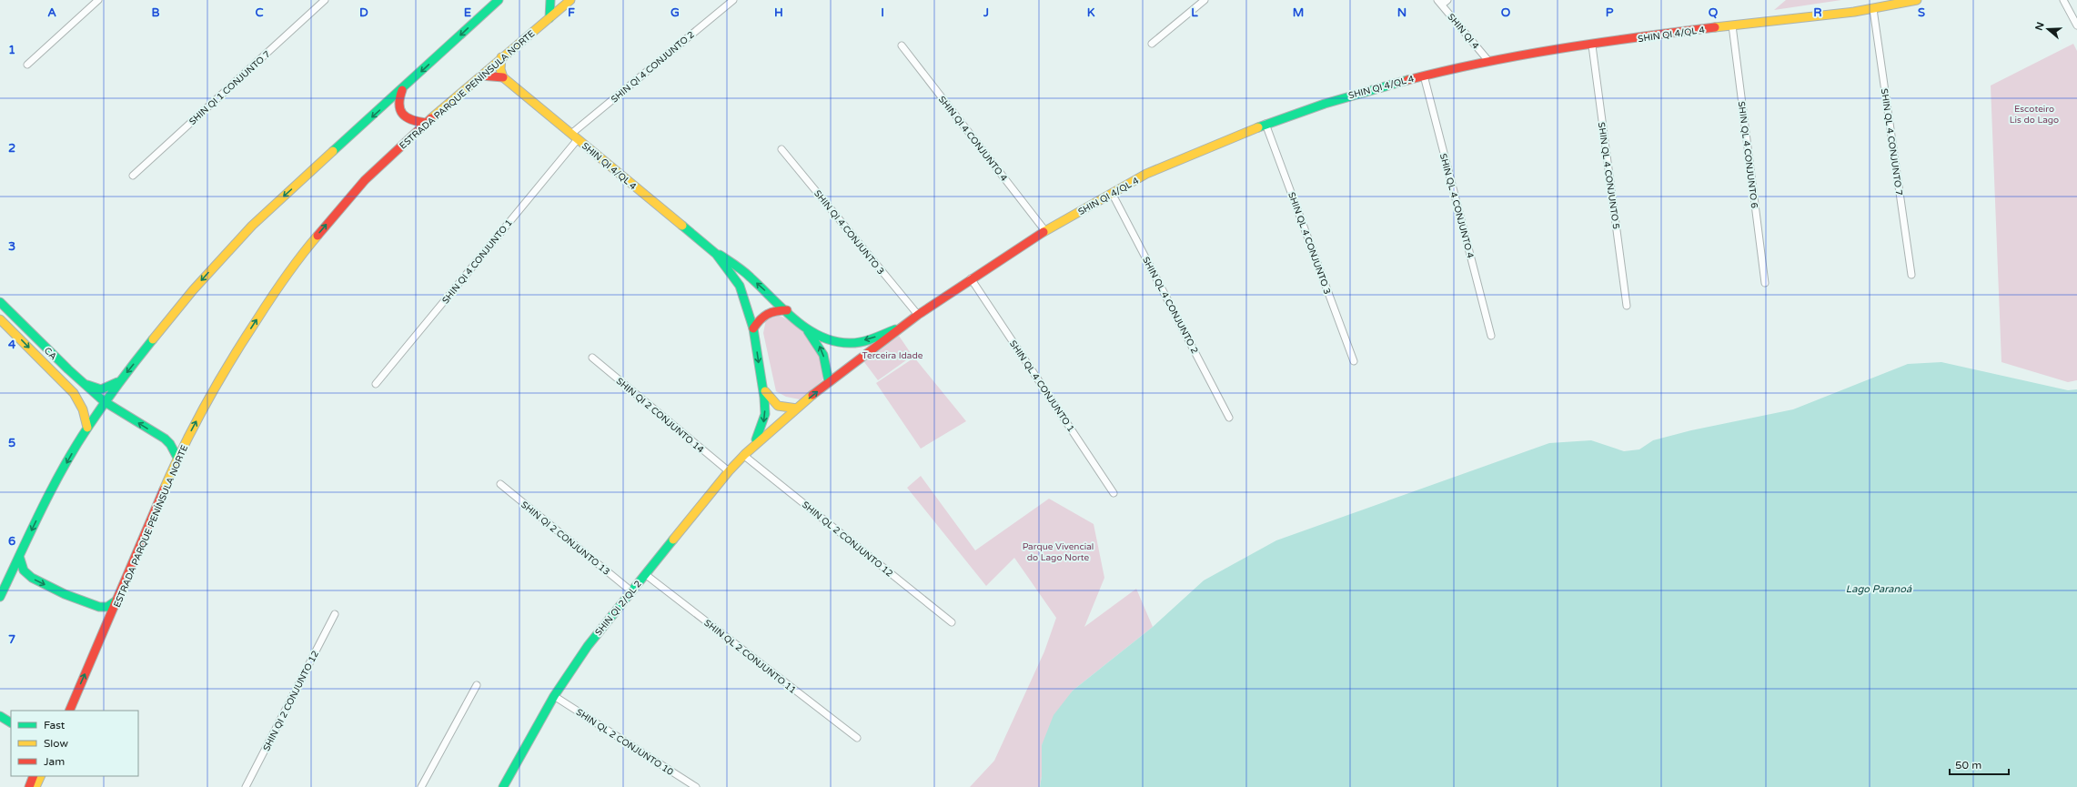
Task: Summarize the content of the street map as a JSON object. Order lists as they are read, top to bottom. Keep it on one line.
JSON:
{"streets":{"street":["SHIN QI 4","SHIN QI 4/QL 4","SHIN QI 4 CONJUNTO 2","SHIN QI 1 CONJUNTO 7","ESTRADA PARQUE PENÍNSULA NORTE","SHIN QI 4 CONJUNTO 4","SHIN QL 4 CONJUNTO 7","SHIN QL 4 CONJUNTO 6","SHIN QL 4 CONJUNTO 5","SHIN QL 4 CONJUNTO 4","SHIN QI 4 CONJUNTO 3","SHIN QL 4 CONJUNTO 3","SHIN QI 4 CONJUNTO 1","SHIN QL 4 CONJUNTO 2","CA","SHIN QL 4 CONJUNTO 1","SHIN QI 2 CONJUNTO 14","SHIN QI 2 CONJUNTO 13","SHIN QL 2 CONJUNTO 12","SHIN QI 2/QL 2","SHIN QL 2 CONJUNTO 11","SHIN QI 2 CONJUNTO 12","SHIN QL 2 CONJUNTO 10"]},"crossings":[["SHIN QI 4","SHIN QI 4/QL 4"],["SHIN QI 4/QL 4","SHIN QI 4 CONJUNTO 2"],["SHIN QI 4/QL 4","SHIN QI 4 CONJUNTO 4"],["SHIN QI 4/QL 4","SHIN QL 4 CONJUNTO 7"],["SHIN QI 4/QL 4","SHIN QL 4 CONJUNTO 6"],["SHIN QI 4/QL 4","SHIN QL 4 CONJUNTO 5"],["SHIN QI 4/QL 4","SHIN QL 4 CONJUNTO 4"],["SHIN QI 4/QL 4","SHIN QI 4 CONJUNTO 3"],["SHIN QI 4/QL 4","SHIN QL 4 CONJUNTO 3"],["SHIN QI 4/QL 4","SHIN QI 4 CONJUNTO 1"],["SHIN QI 4/QL 4","SHIN QL 4 CONJUNTO 2"],["SHIN QI 4/QL 4","SHIN QL 4 CONJUNTO 1"],["SHIN QI 4/QL 4","SHIN QI 2/QL 2"],["SHIN QI 4 CONJUNTO 2","SHIN QI 4 CONJUNTO 1"],["ESTRADA PARQUE PENÍNSULA NORTE","CA"],["SHIN QI 2 CONJUNTO 14","SHIN QI 2/QL 2"],["SHIN QI 2 CONJUNTO 13","SHIN QI 2/QL 2"],["SHIN QL 2 CONJUNTO 12","SHIN QI 2/QL 2"],["SHIN QI 2/QL 2","SHIN QL 2 CONJUNTO 11"],["SHIN QI 2/QL 2","SHIN QL 2 CONJUNTO 10"]],"water":["Lago Paranoá"],"parks":["Escoteiro Lis do Lago","Terceira Idade","Parque Vivencial do Lago Norte"],"legend":["Fast","Slow","Jam"],"scale_bar":"50 m","north":"left","grid":{"columns":["A","B","C","D","E","F","G","H","I","J","K","L","M","N","O","P","Q","R","S"],"rows":["1","2","3","4","5","6","7"]}}
